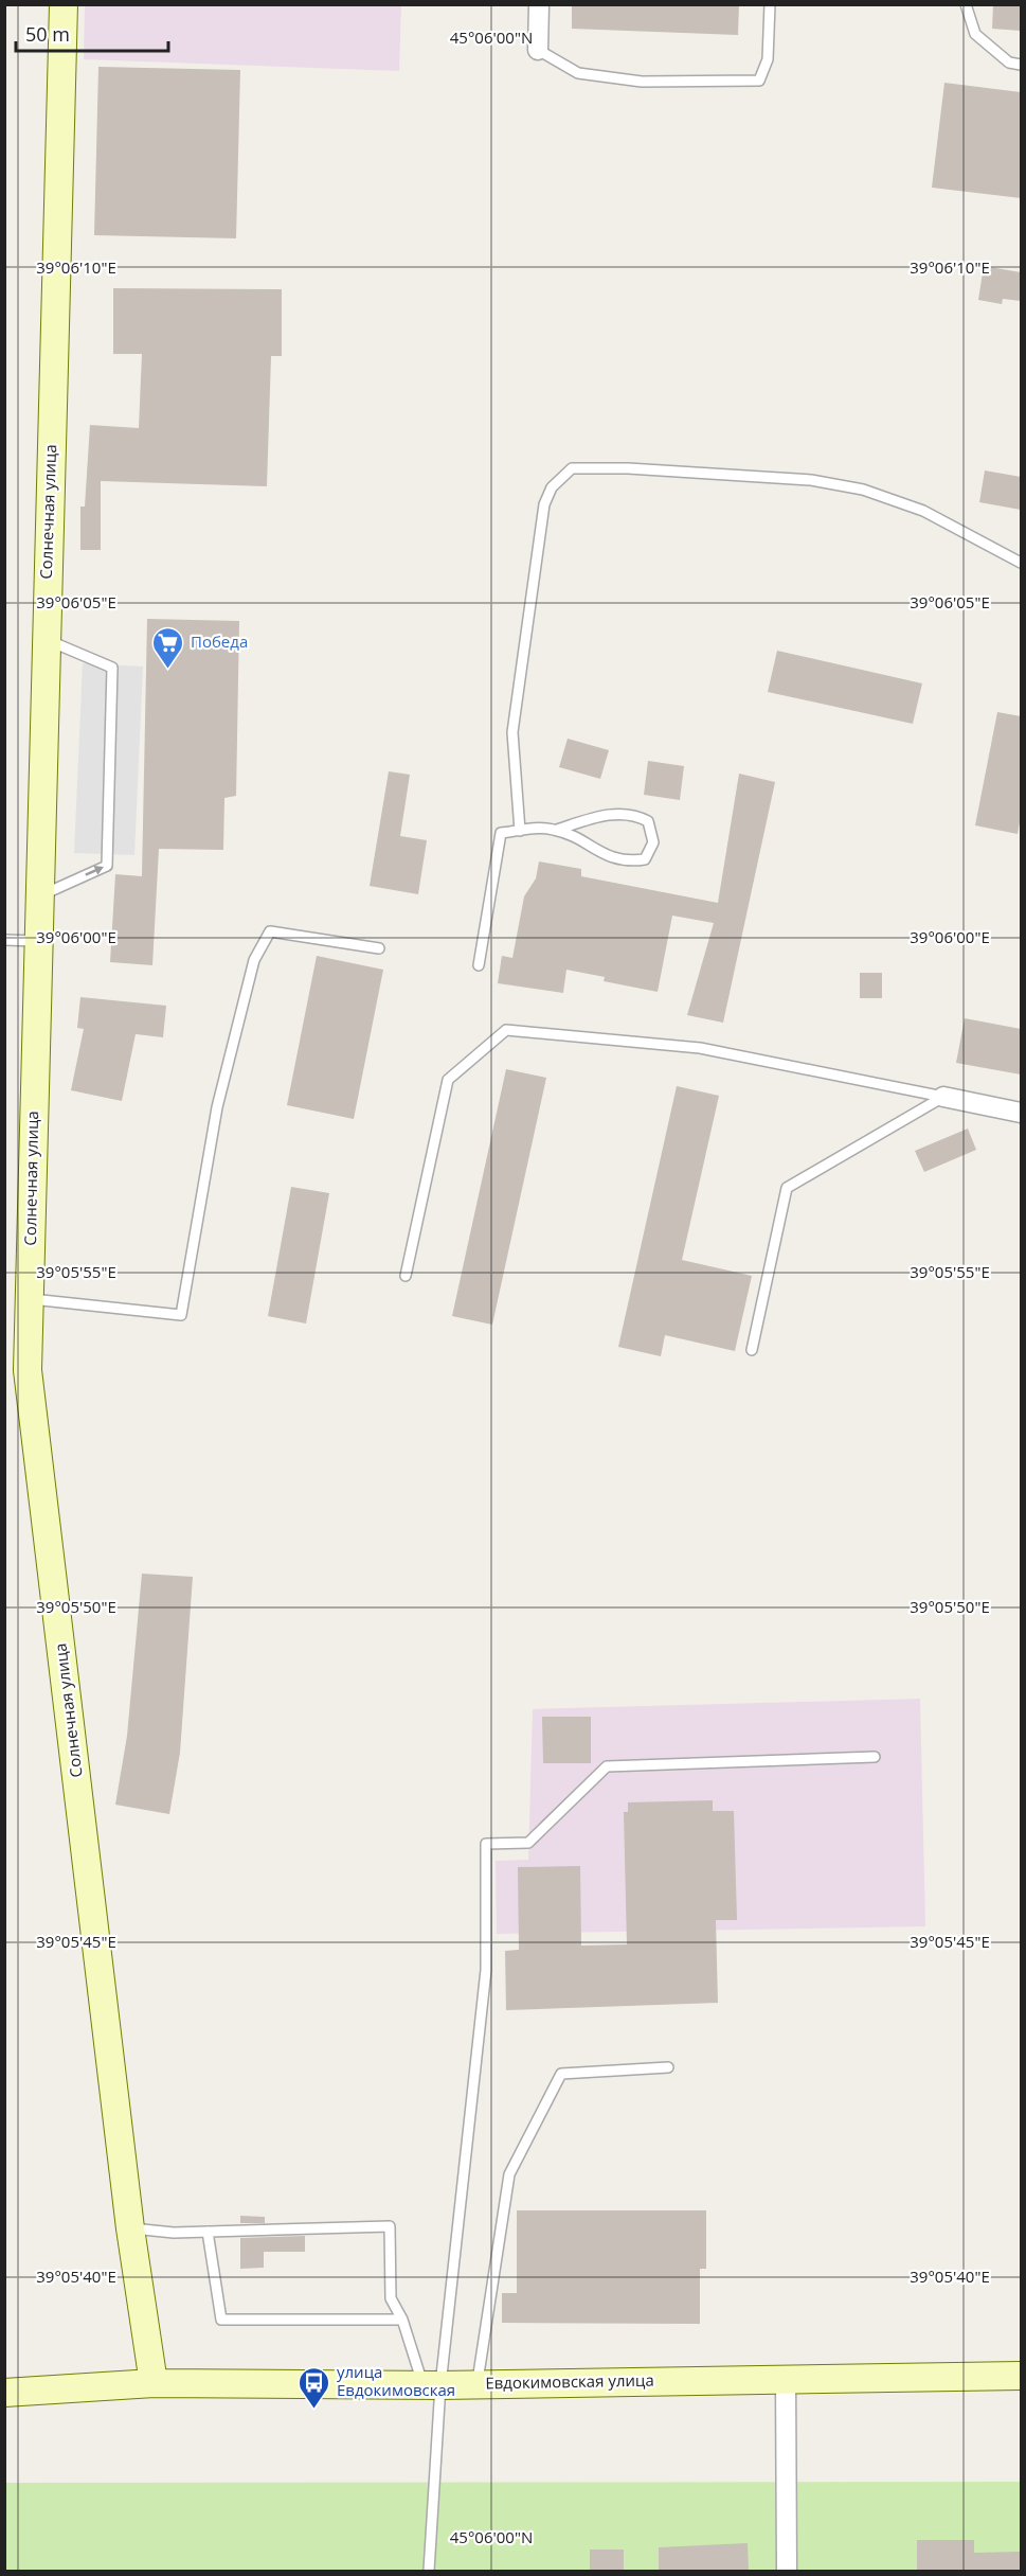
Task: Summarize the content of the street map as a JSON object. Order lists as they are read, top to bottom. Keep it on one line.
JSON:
{"streets":{"main road":["Солнечная улица","Евдокимовская улица"]},"crossings":[["Солнечная улица","Евдокимовская улица"]],"places":{"supermarket":["Победа"],"bus stop":["улица Евдокимовская"]},"scale_bar":"50 m","coordinates":["45°06'00\"N","39°06'10\"E","39°06'05\"E","39°06'00\"E","39°05'55\"E","39°05'50\"E","39°05'45\"E","39°05'40\"E"]}
